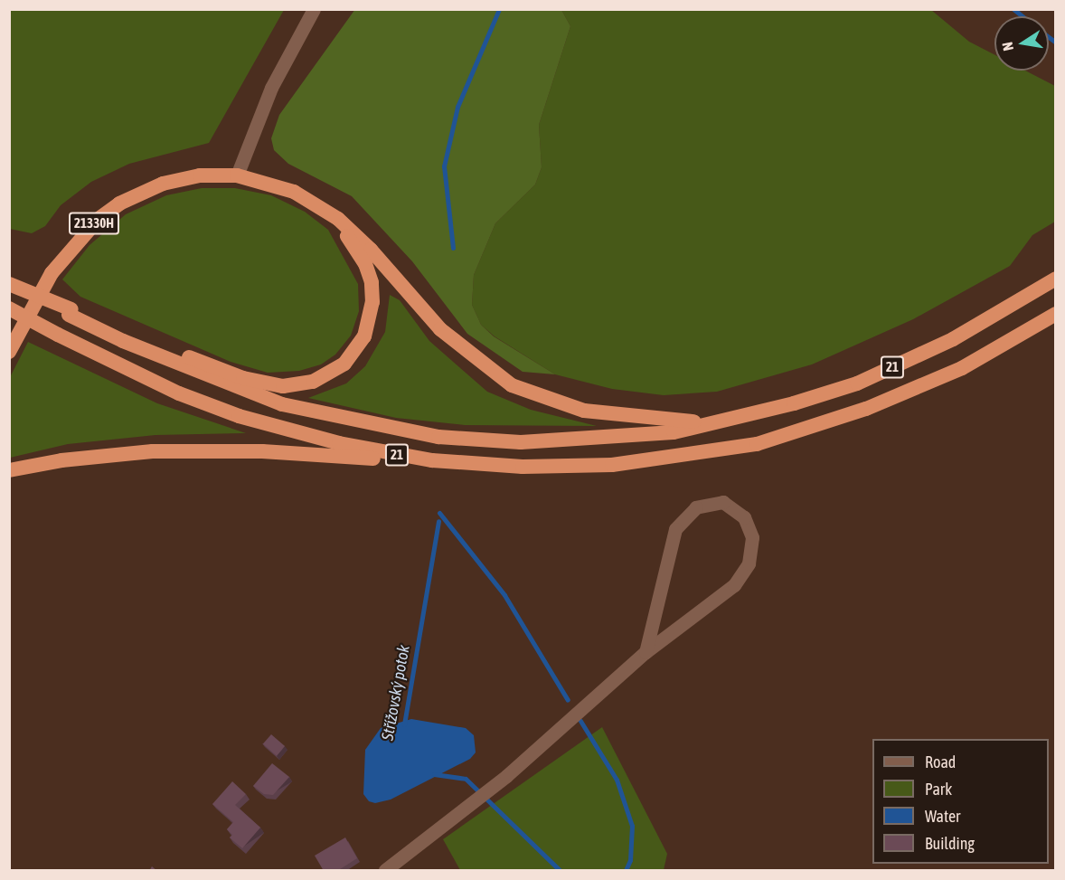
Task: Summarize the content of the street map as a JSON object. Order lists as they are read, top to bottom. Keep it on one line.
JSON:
{"streets":{"highway":["21330H","21"]},"water":["Střížovský potok"],"legend":["Road","Park","Water","Building"],"north":"left"}
